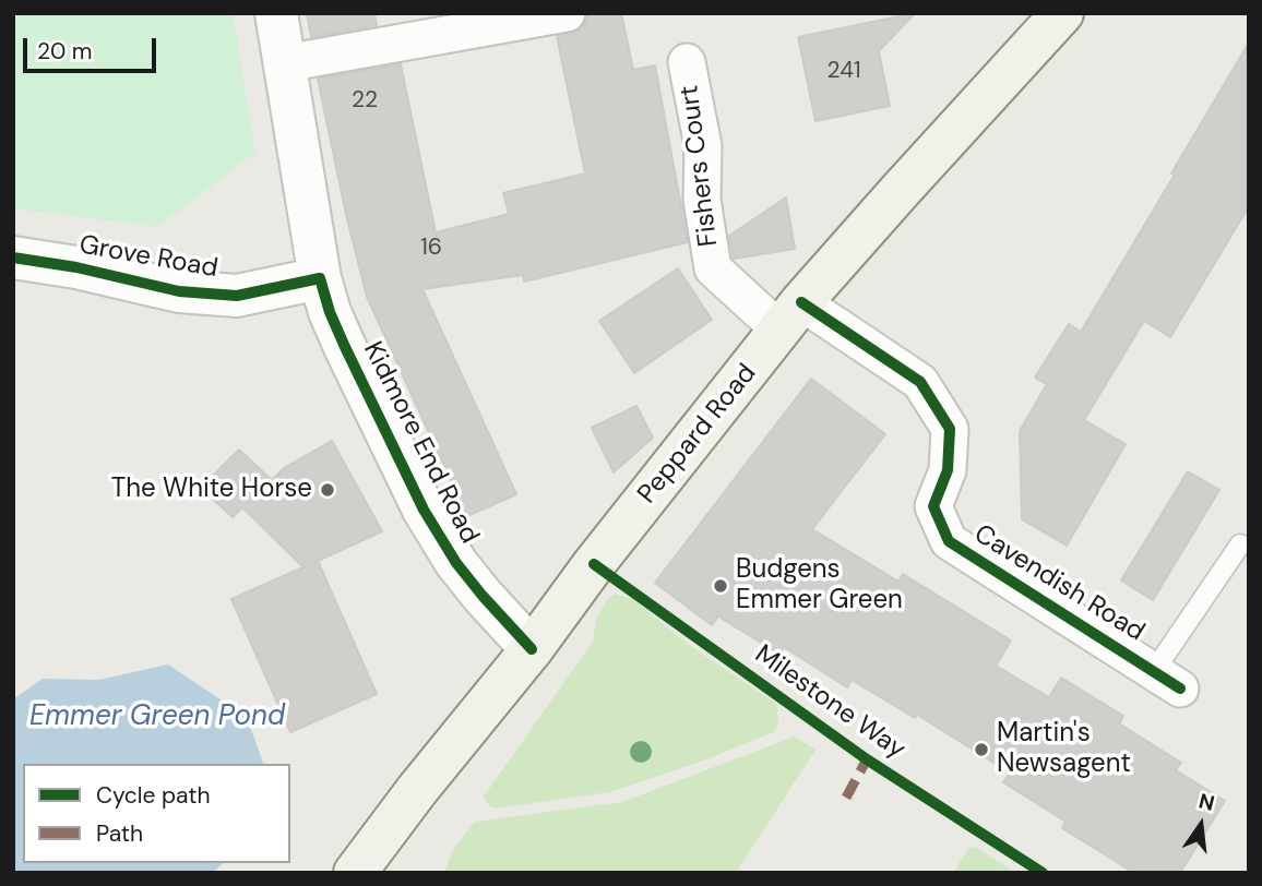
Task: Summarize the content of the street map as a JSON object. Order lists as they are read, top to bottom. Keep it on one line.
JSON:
{"streets":{"main road":["Peppard Road"],"street":["Fishers Court","Grove Road","Kidmore End Road","Cavendish Road"],"cycle path":["Milestone Way"]},"crossings":[["Fishers Court","Peppard Road"],["Fishers Court","Cavendish Road"],["Grove Road","Kidmore End Road"],["Peppard Road","Kidmore End Road"],["Peppard Road","Cavendish Road"]],"water":["Emmer Green Pond"],"places":["The White Horse","Budgens Emmer Green","Martin's Newsagent"],"house_numbers":["241","22","16"],"legend":["Cycle path","Path"],"scale_bar":"20 m","north":"top"}
